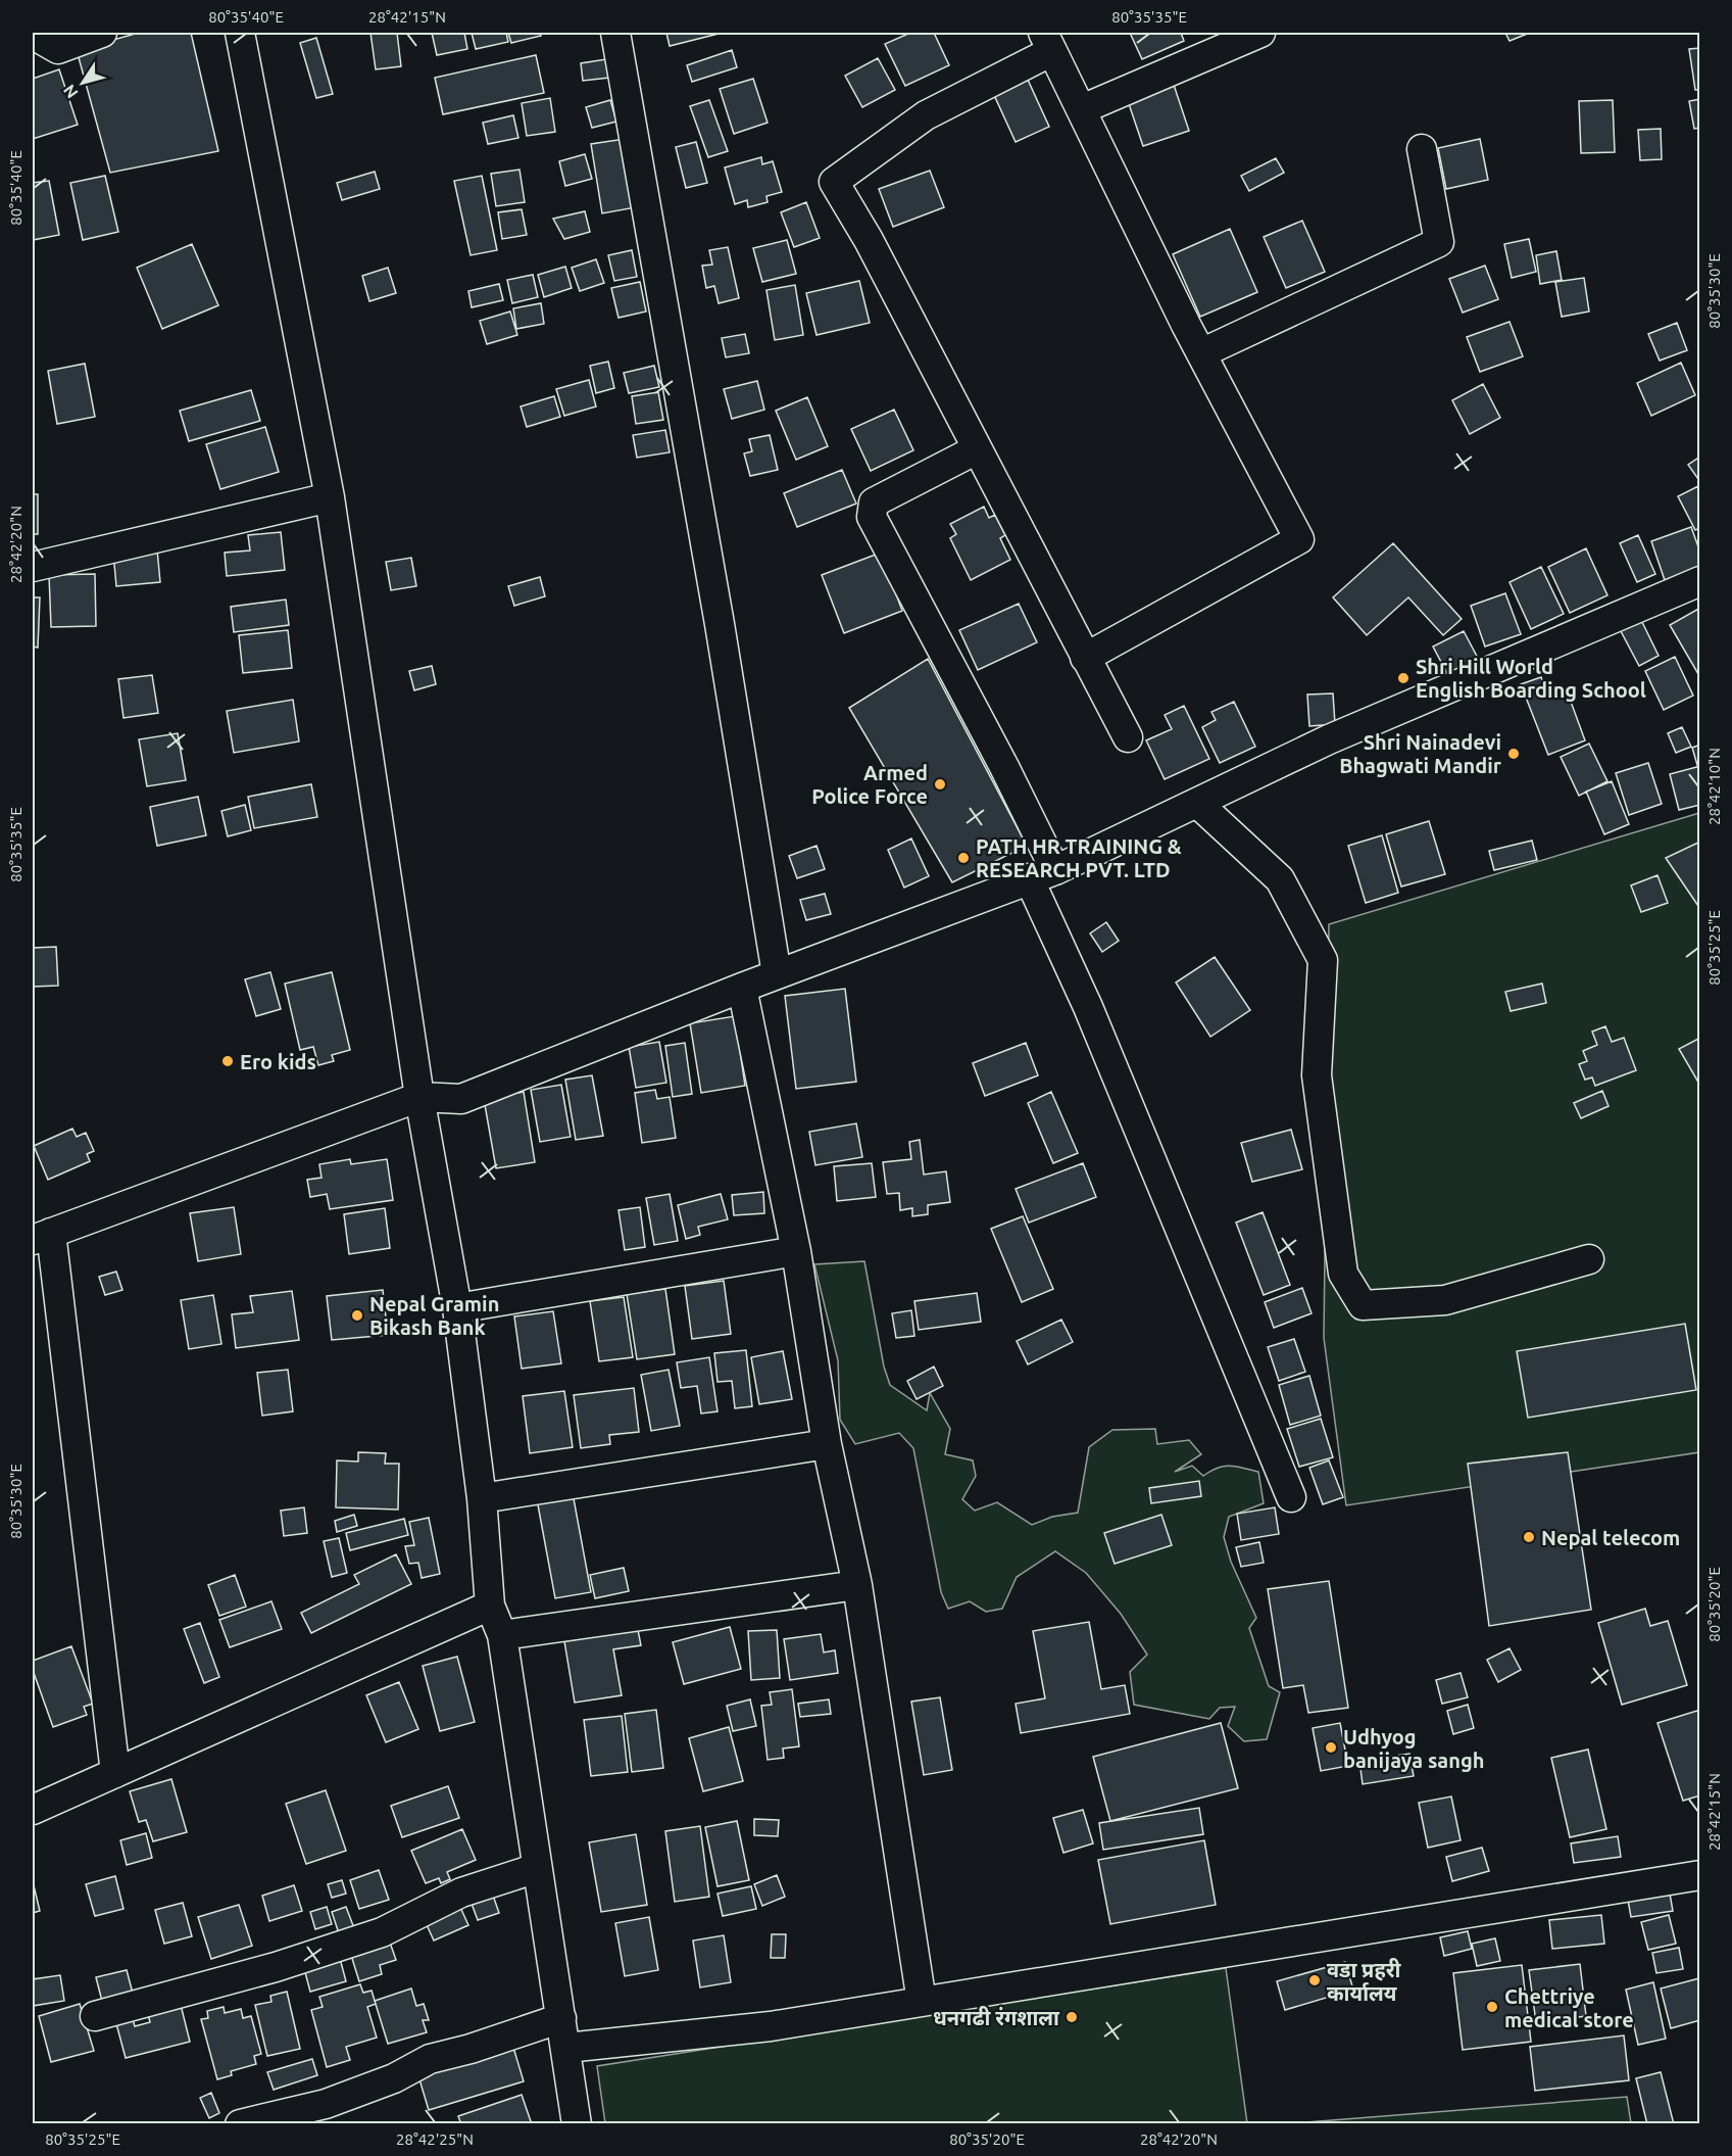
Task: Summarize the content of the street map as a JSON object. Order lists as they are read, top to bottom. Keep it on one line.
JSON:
{"places":["Shri Hill World English Boarding School","Shri Nainadevi Bhagwati Mandir","Armed Police Force","PATH HR TRAINING & RESEARCH PVT. LTD","Ero kids","Nepal Gramin Bikash Bank","Nepal telecom","Udhyog banijaya sangh","वडा प्रहरी कार्यालय","Chettriye medical store","धनगढी रंगशाला"],"north":"bottom left","coordinates":["80°35'40\"E","28°42'15\"N","80°35'35\"E","80°35'30\"E","28°42'20\"N","28°42'10\"N","80°35'25\"E","80°35'20\"E","28°42'25\"N"]}
